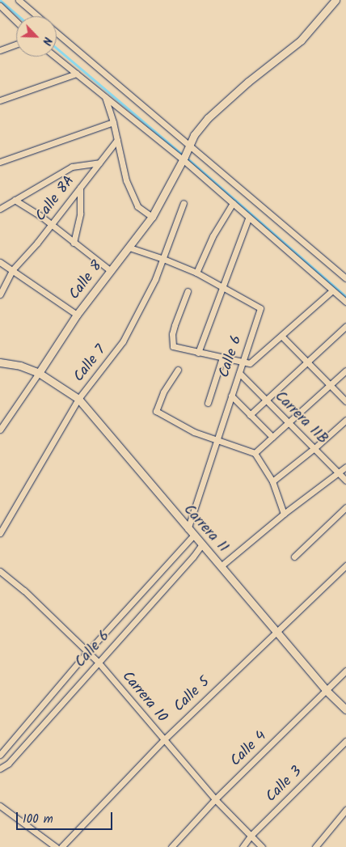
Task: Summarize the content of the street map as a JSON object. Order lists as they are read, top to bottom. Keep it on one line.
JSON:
{"streets":{"street":["Calle 8A","Calle 8","Calle 6","Calle 7","Carrera 11B","Carrera 11","Calle 5","Carrera 10","Calle 4","Calle 3"]},"crossings":[["Calle 8","Carrera 11"],["Calle 6","Carrera 11B"],["Calle 6","Carrera 11"],["Calle 6","Carrera 10"],["Calle 7","Carrera 11"],["Carrera 11","Calle 5"],["Carrera 11","Calle 4"],["Calle 5","Carrera 10"],["Carrera 10","Calle 4"],["Carrera 10","Calle 3"]],"scale_bar":"100 m","north":"bottom right"}
